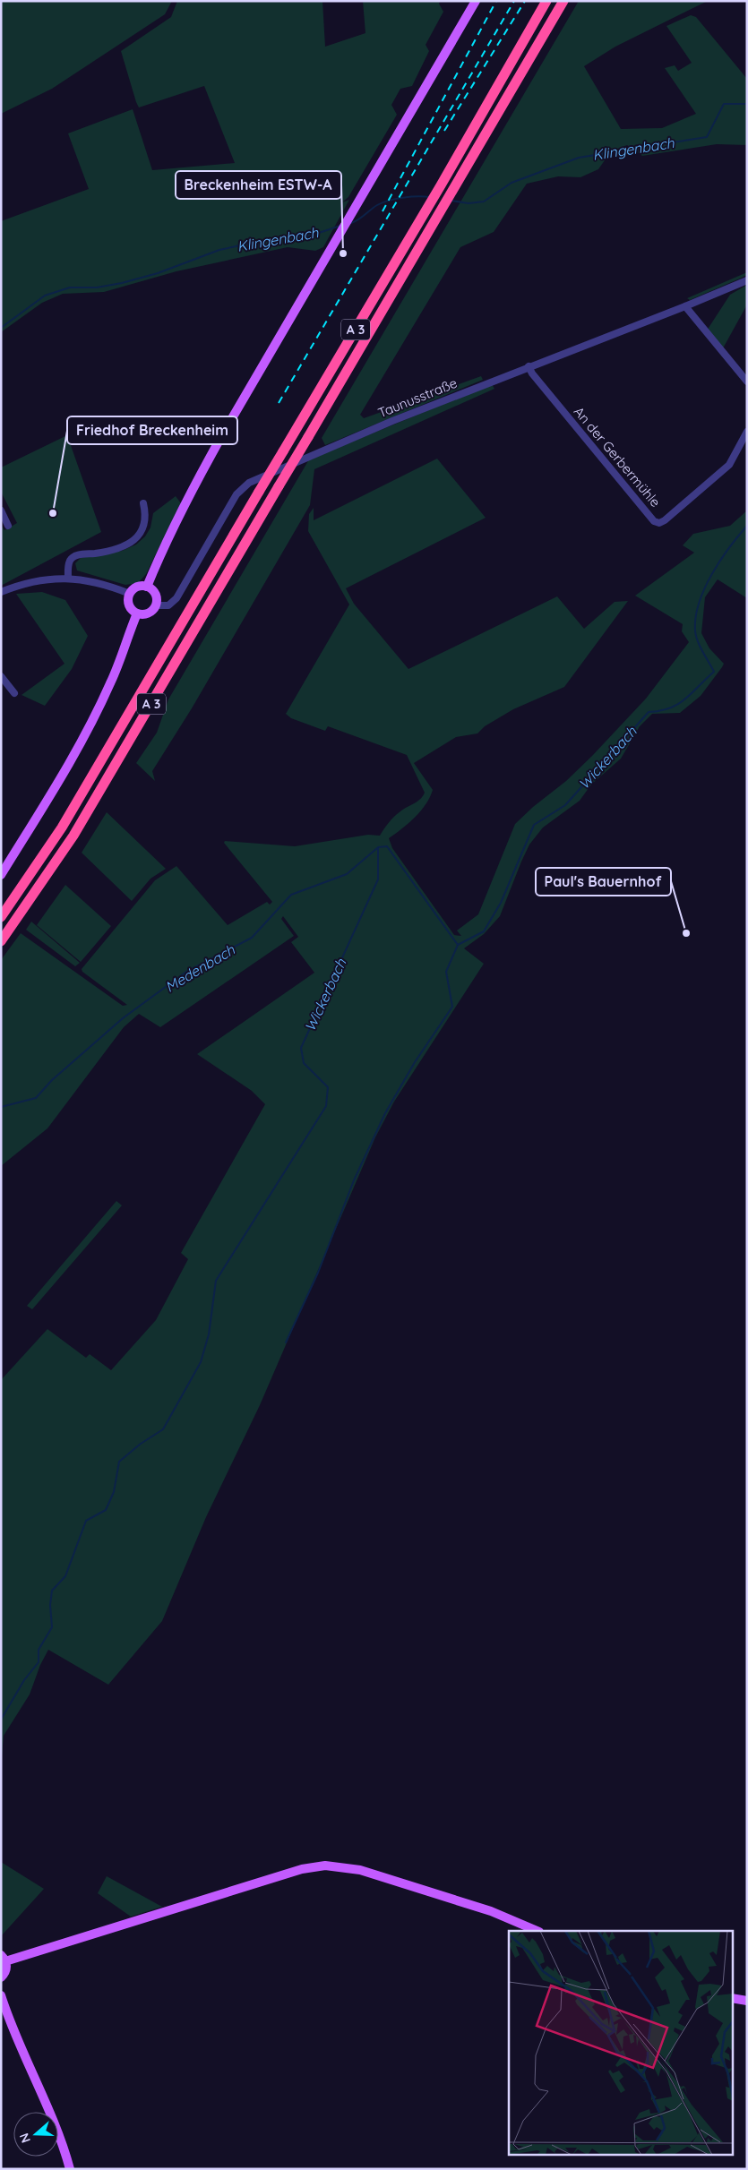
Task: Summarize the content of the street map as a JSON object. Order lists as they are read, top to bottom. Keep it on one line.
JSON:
{"streets":{"highway":["A 3"],"street":["Taunusstraße","An der Gerbermühle"]},"crossings":[["Taunusstraße","An der Gerbermühle"]],"water":["Klingenbach","Wickerbach","Medenbach"],"places":["Breckenheim ESTW-A","Friedhof Breckenheim","Paul's Bauernhof"],"north":"left"}
